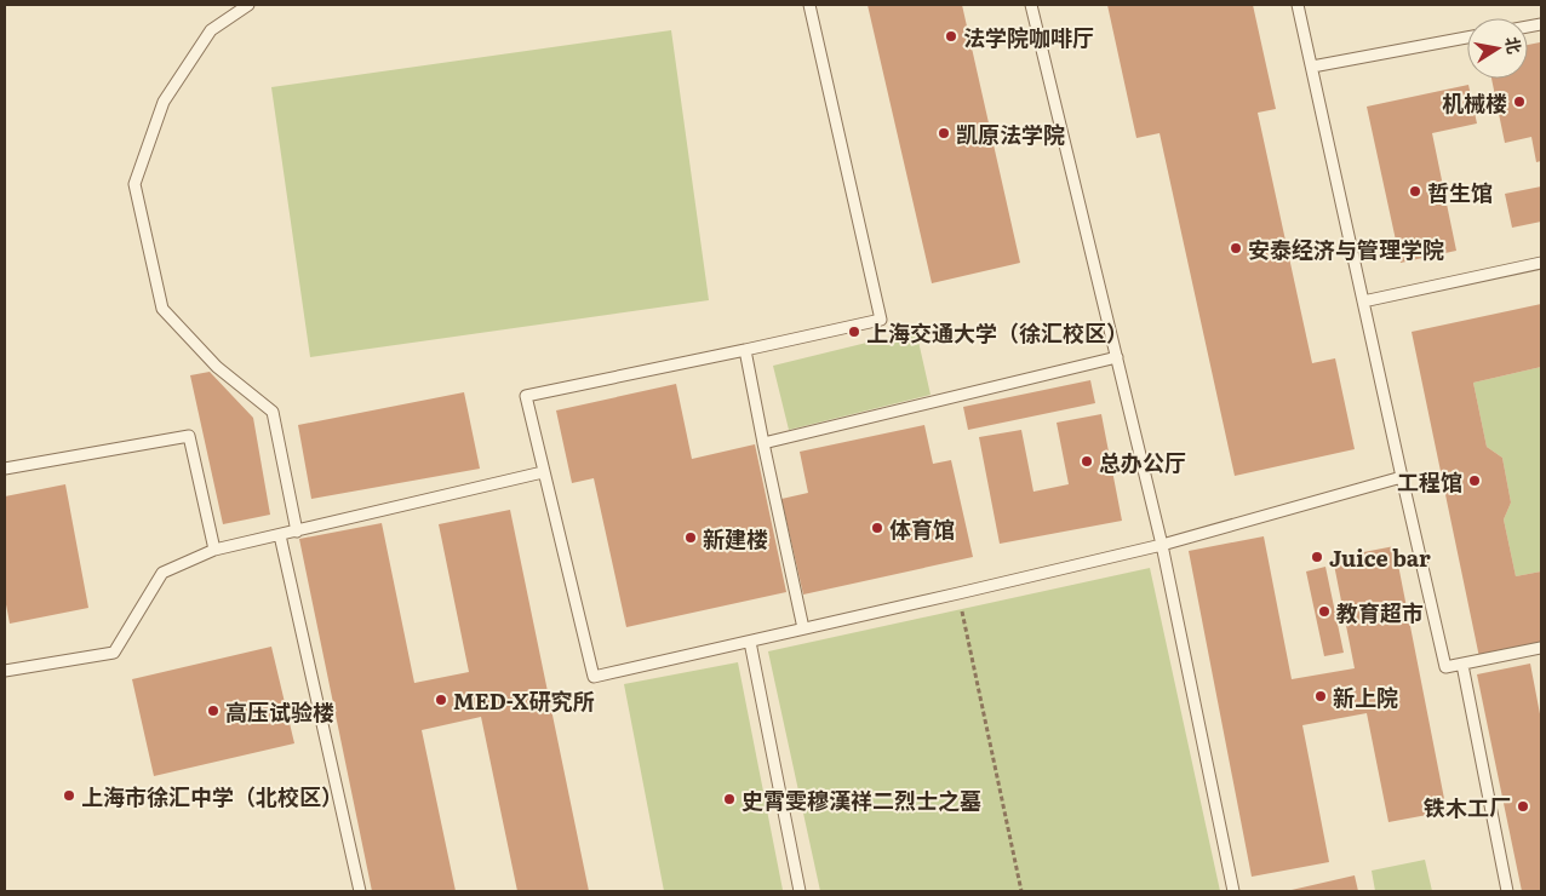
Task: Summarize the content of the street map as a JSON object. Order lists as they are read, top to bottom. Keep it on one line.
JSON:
{"places":["法学院咖啡厅","机械楼","凯原法学院","哲生馆","安泰经济与管理学院","上海交通大学（徐汇校区）","总办公厅","工程馆","体育馆","新建楼","Juice bar","教育超市","新上院","MED-X研究所","高压试验楼","上海市徐汇中学（北校区）","史霄雯穆漢祥二烈士之墓","铁木工厂"],"north":"right"}
